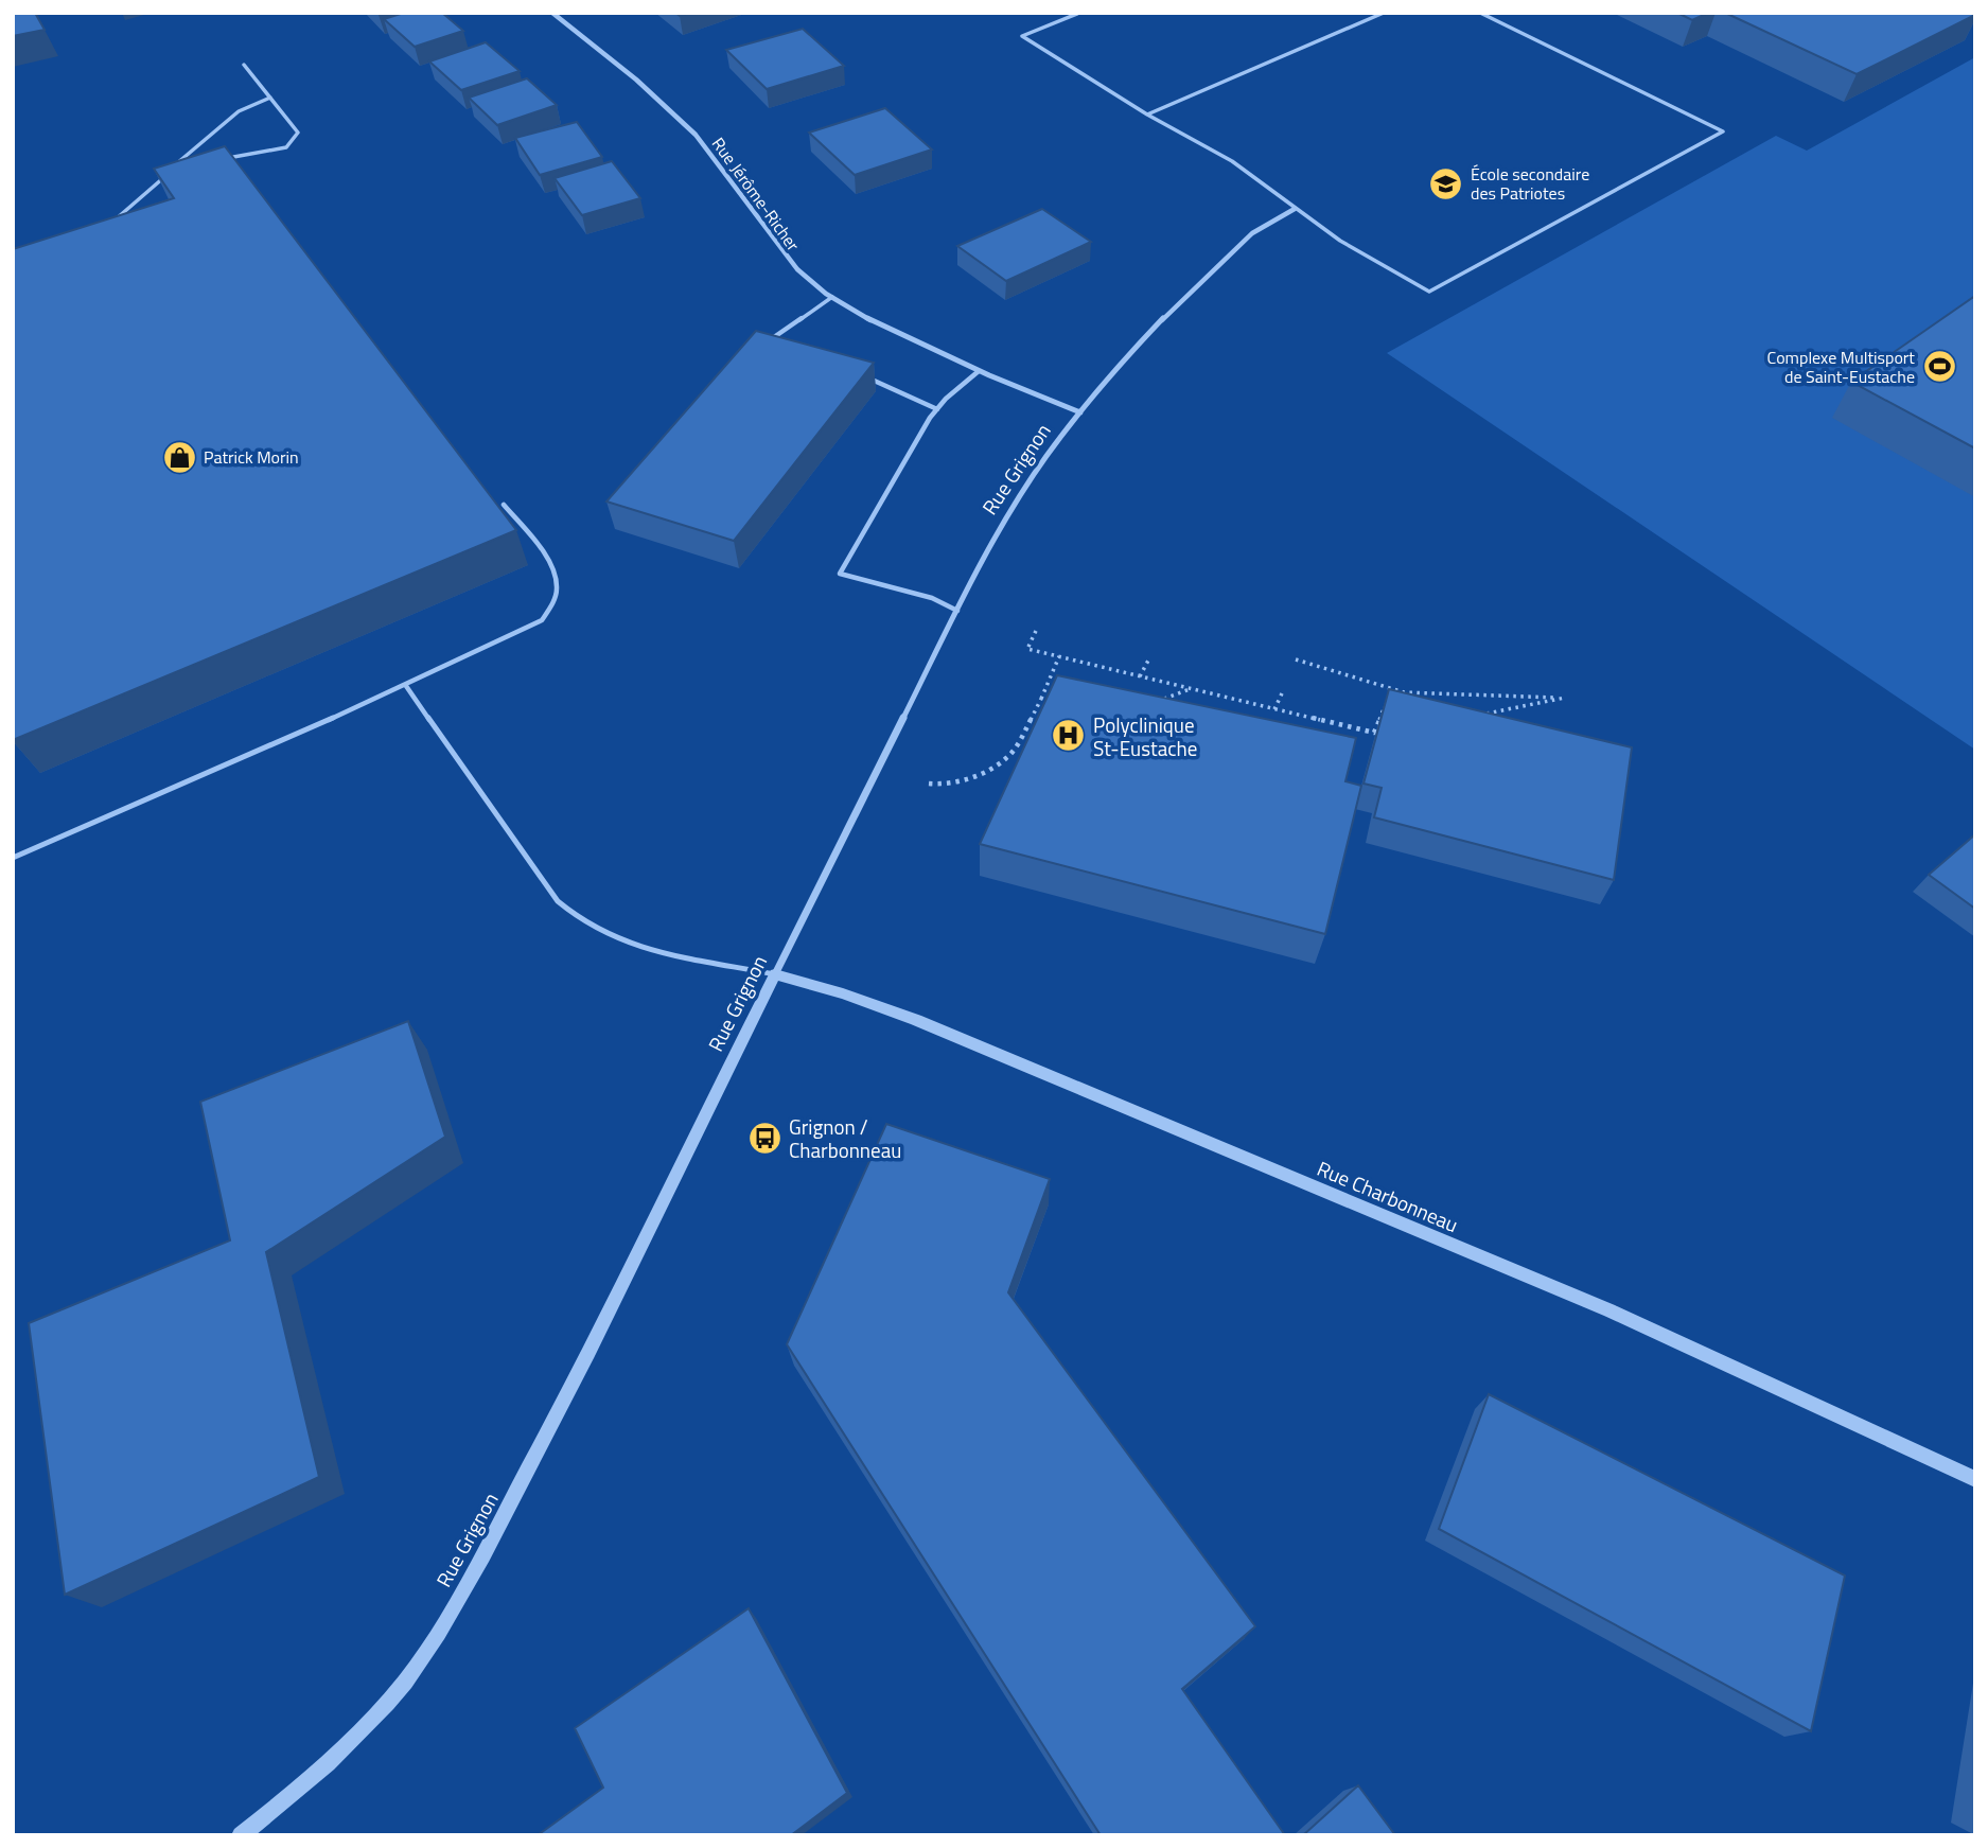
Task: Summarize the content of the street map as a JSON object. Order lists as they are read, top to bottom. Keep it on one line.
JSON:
{"streets":{"street":["Rue Jérôme-Richer","Rue Grignon","Rue Charbonneau"]},"crossings":[["Rue Jérôme-Richer","Rue Grignon"],["Rue Grignon","Rue Charbonneau"]],"places":{"school or university":["École secondaire des Patriotes"],"sports":["Complexe Multisport de Saint-Eustache"],"shop":["Patrick Morin"],"hospital":["Polyclinique St-Eustache"],"bus stop":["Grignon / Charbonneau"]}}
